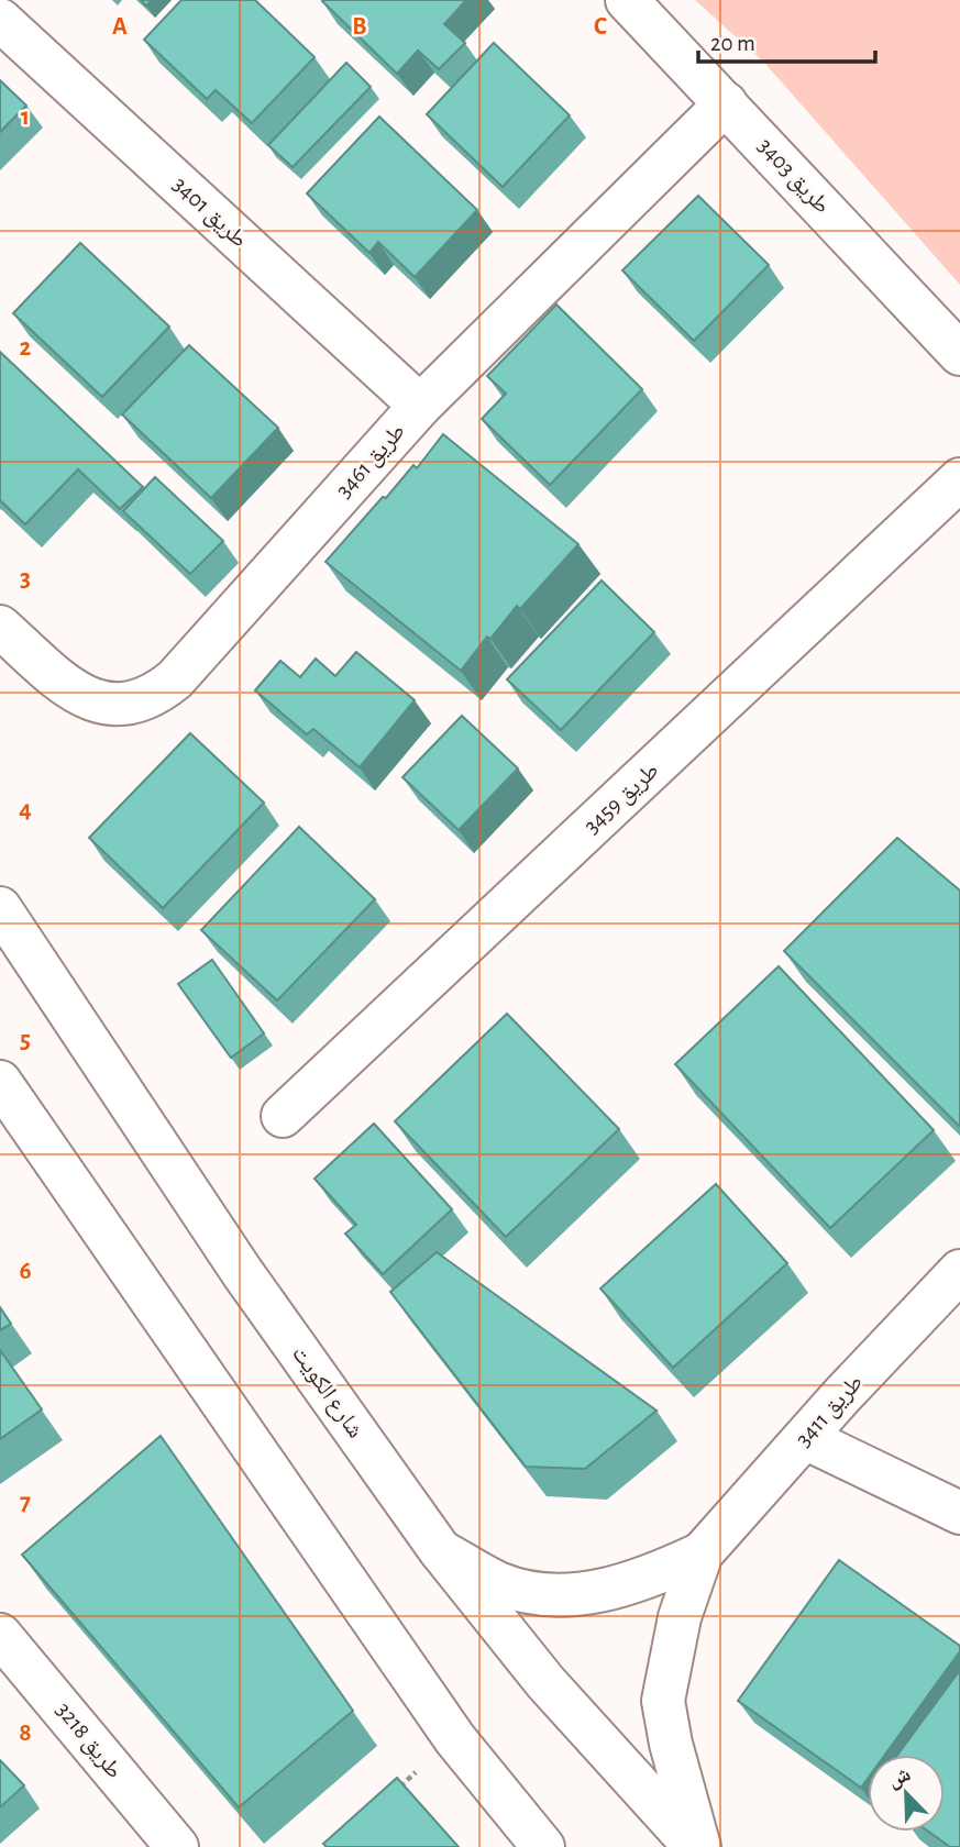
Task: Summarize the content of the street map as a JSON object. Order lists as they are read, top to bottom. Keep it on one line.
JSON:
{"streets":{"street":["طريق 3403","طريق 3401","طريق 3461","طريق 3459","شارع الكويت","طريق 3411","طريق 3218"]},"crossings":[["طريق 3403","طريق 3461"],["طريق 3401","طريق 3461"],["شارع الكويت","طريق 3411"]],"scale_bar":"20 m","north":"top left","grid":{"columns":["A","B","C"],"rows":["1","2","3","4","5","6","7","8"]}}
